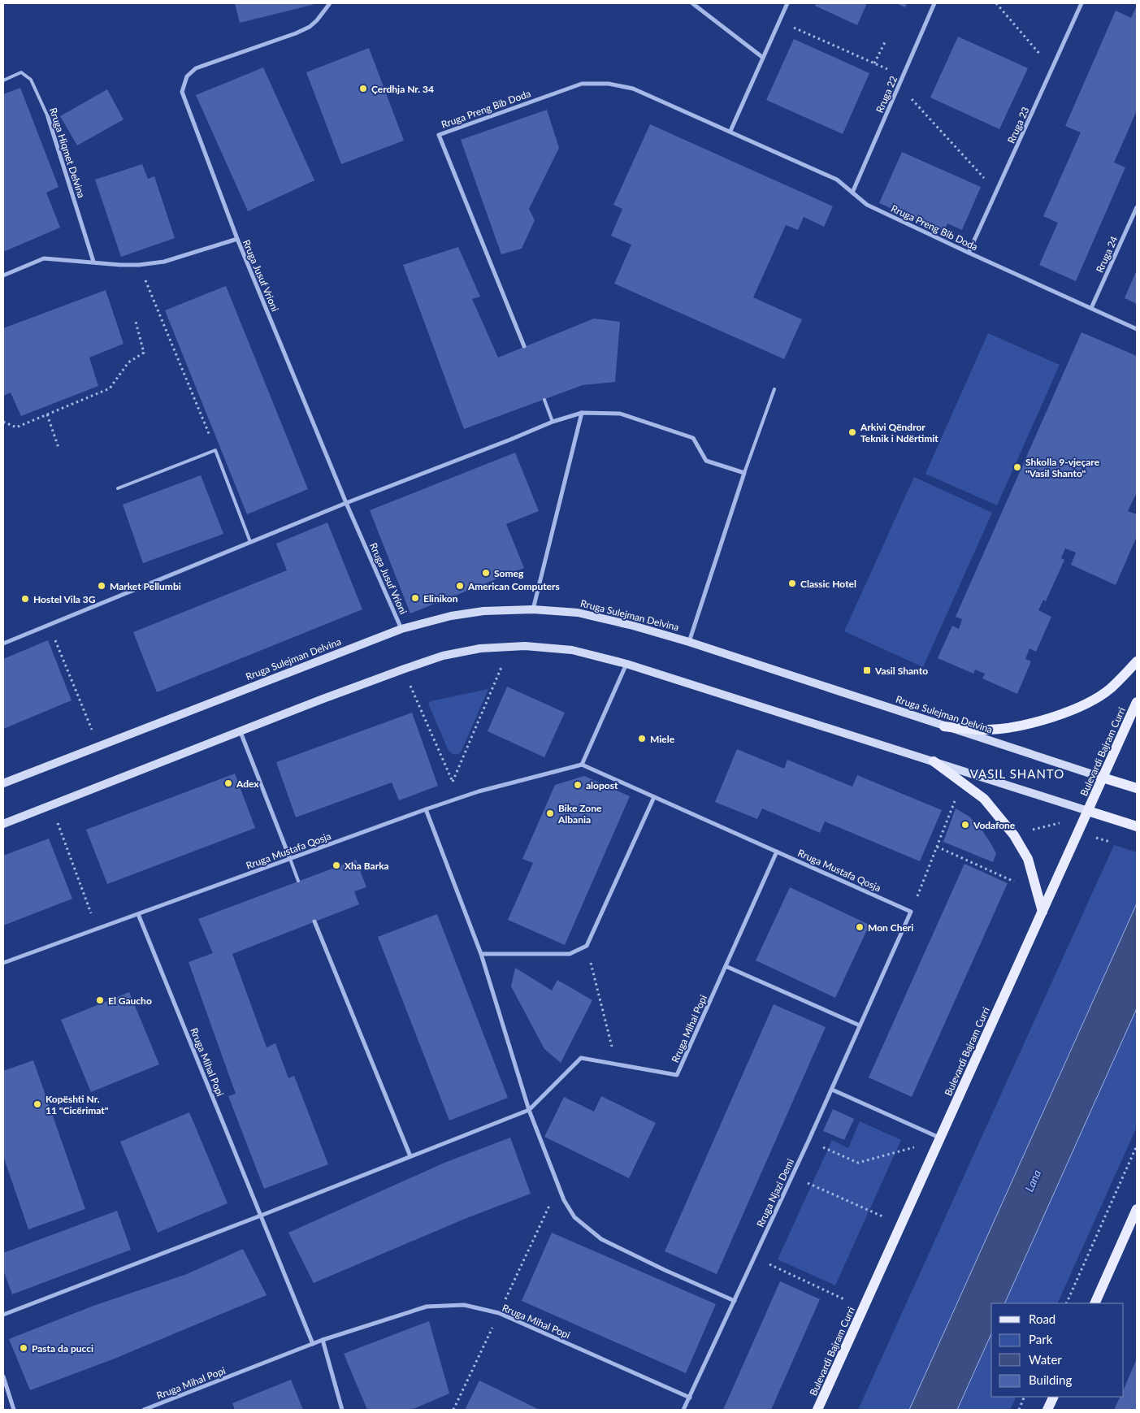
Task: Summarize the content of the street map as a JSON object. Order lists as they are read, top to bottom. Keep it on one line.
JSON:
{"streets":{"main road":["Rruga Sulejman Delvina","Bulevardi Bajram Curri"],"street":["Rruga 22","Rruga Preng Bib Doda","Rruga 23","Rruga Hiqmet Delvina","Rruga 24","Rruga Jusuf Vrioni","Rruga Mustafa Qosja","Rruga Mihal Popi","Rruga Njazi Demi"]},"crossings":[["Rruga 22","Rruga Preng Bib Doda"],["Rruga Preng Bib Doda","Rruga 23"],["Rruga Preng Bib Doda","Rruga 24"],["Rruga Jusuf Vrioni","Rruga Sulejman Delvina"],["Rruga Sulejman Delvina","Bulevardi Bajram Curri"],["Rruga Mustafa Qosja","Rruga Mihal Popi"],["Rruga Mihal Popi","Rruga Njazi Demi"]],"districts":["VASIL SHANTO"],"water":["Lana"],"places":{"other":["Çerdhja Nr. 34","Arkivi Qëndror Teknik i Ndërtimit","Shkolla 9-vjeçare \"Vasil Shanto\"","Someg","Classic Hotel","Market Pellumbi","American Computers","Elinikon","Hostel Vila 3G","Miele","Adex","alopost","Bike Zone Albania","Vodafone","Xha Barka","Mon Cheri","El Gaucho","Kopështi Nr. 11 \"Cicërimat\"","Pasta da pucci"],"transit":["Vasil Shanto"]},"legend":["Road","Park","Water","Building"]}
